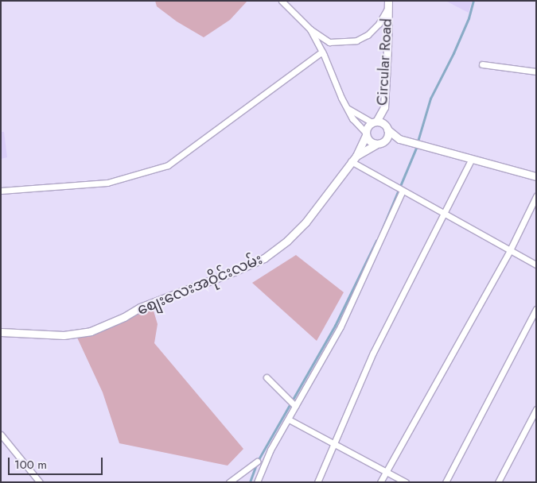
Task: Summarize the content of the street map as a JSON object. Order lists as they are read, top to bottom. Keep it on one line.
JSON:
{"streets":{"street":["Circular Road","စျေးလေးအဝိုင်းလမ်း"]},"scale_bar":"100 m"}
